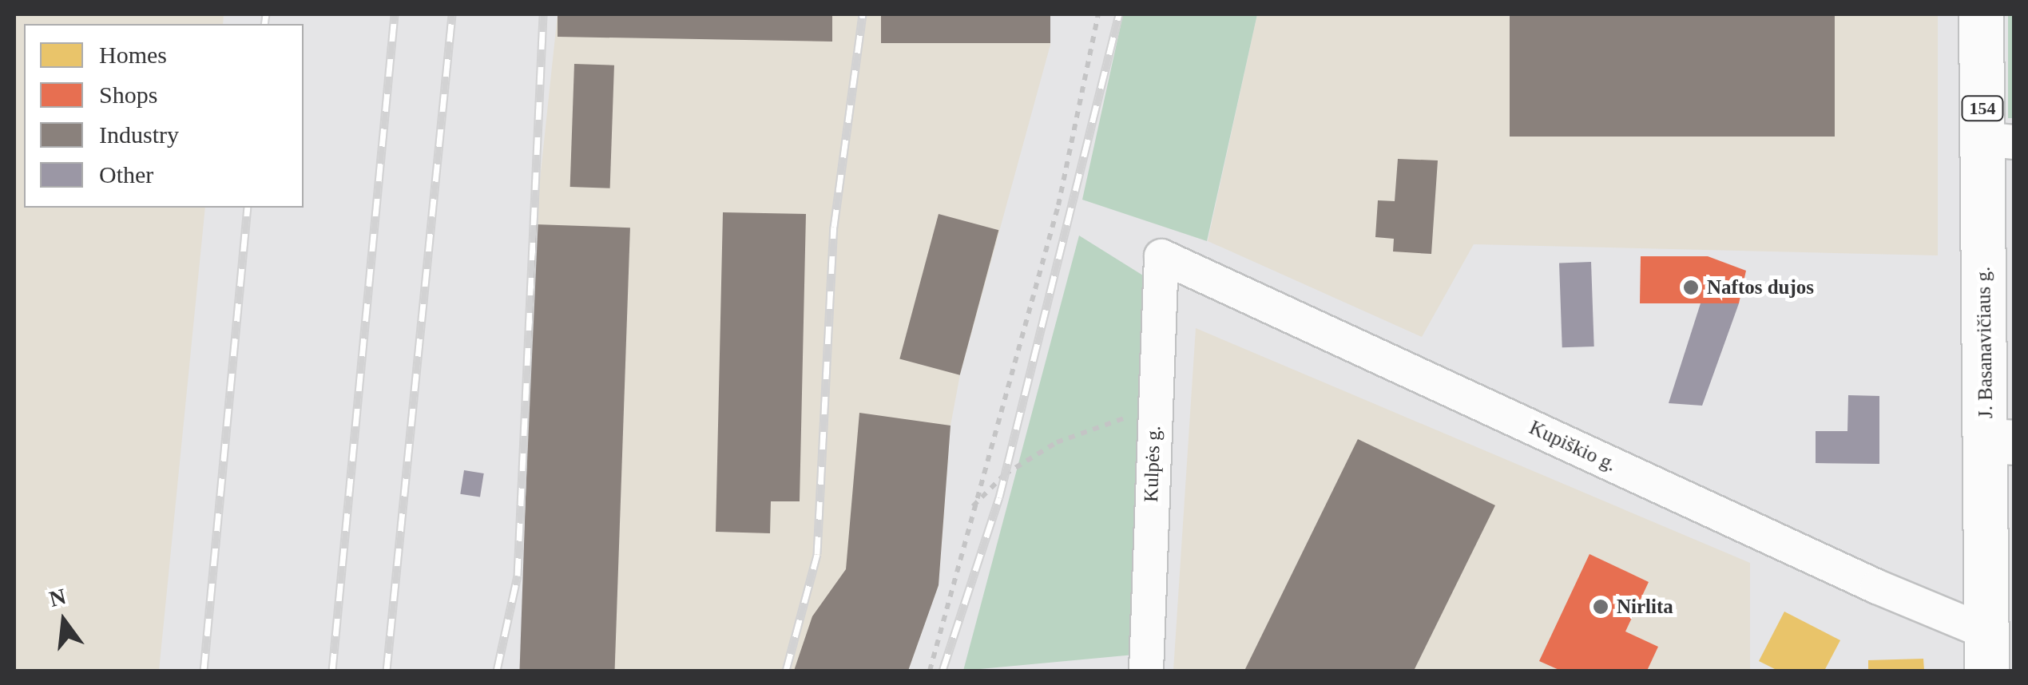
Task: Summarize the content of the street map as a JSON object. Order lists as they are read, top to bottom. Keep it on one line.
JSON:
{"streets":{"main road":["154","J. Basanavičiaus g."],"street":["Kupiškio g.","Kulpės g."]},"crossings":[["J. Basanavičiaus g.","Kupiškio g."],["Kupiškio g.","Kulpės g."]],"places":["Naftos dujos","Nirlita"],"legend":["Homes","Shops","Industry","Other"],"north":"top"}
